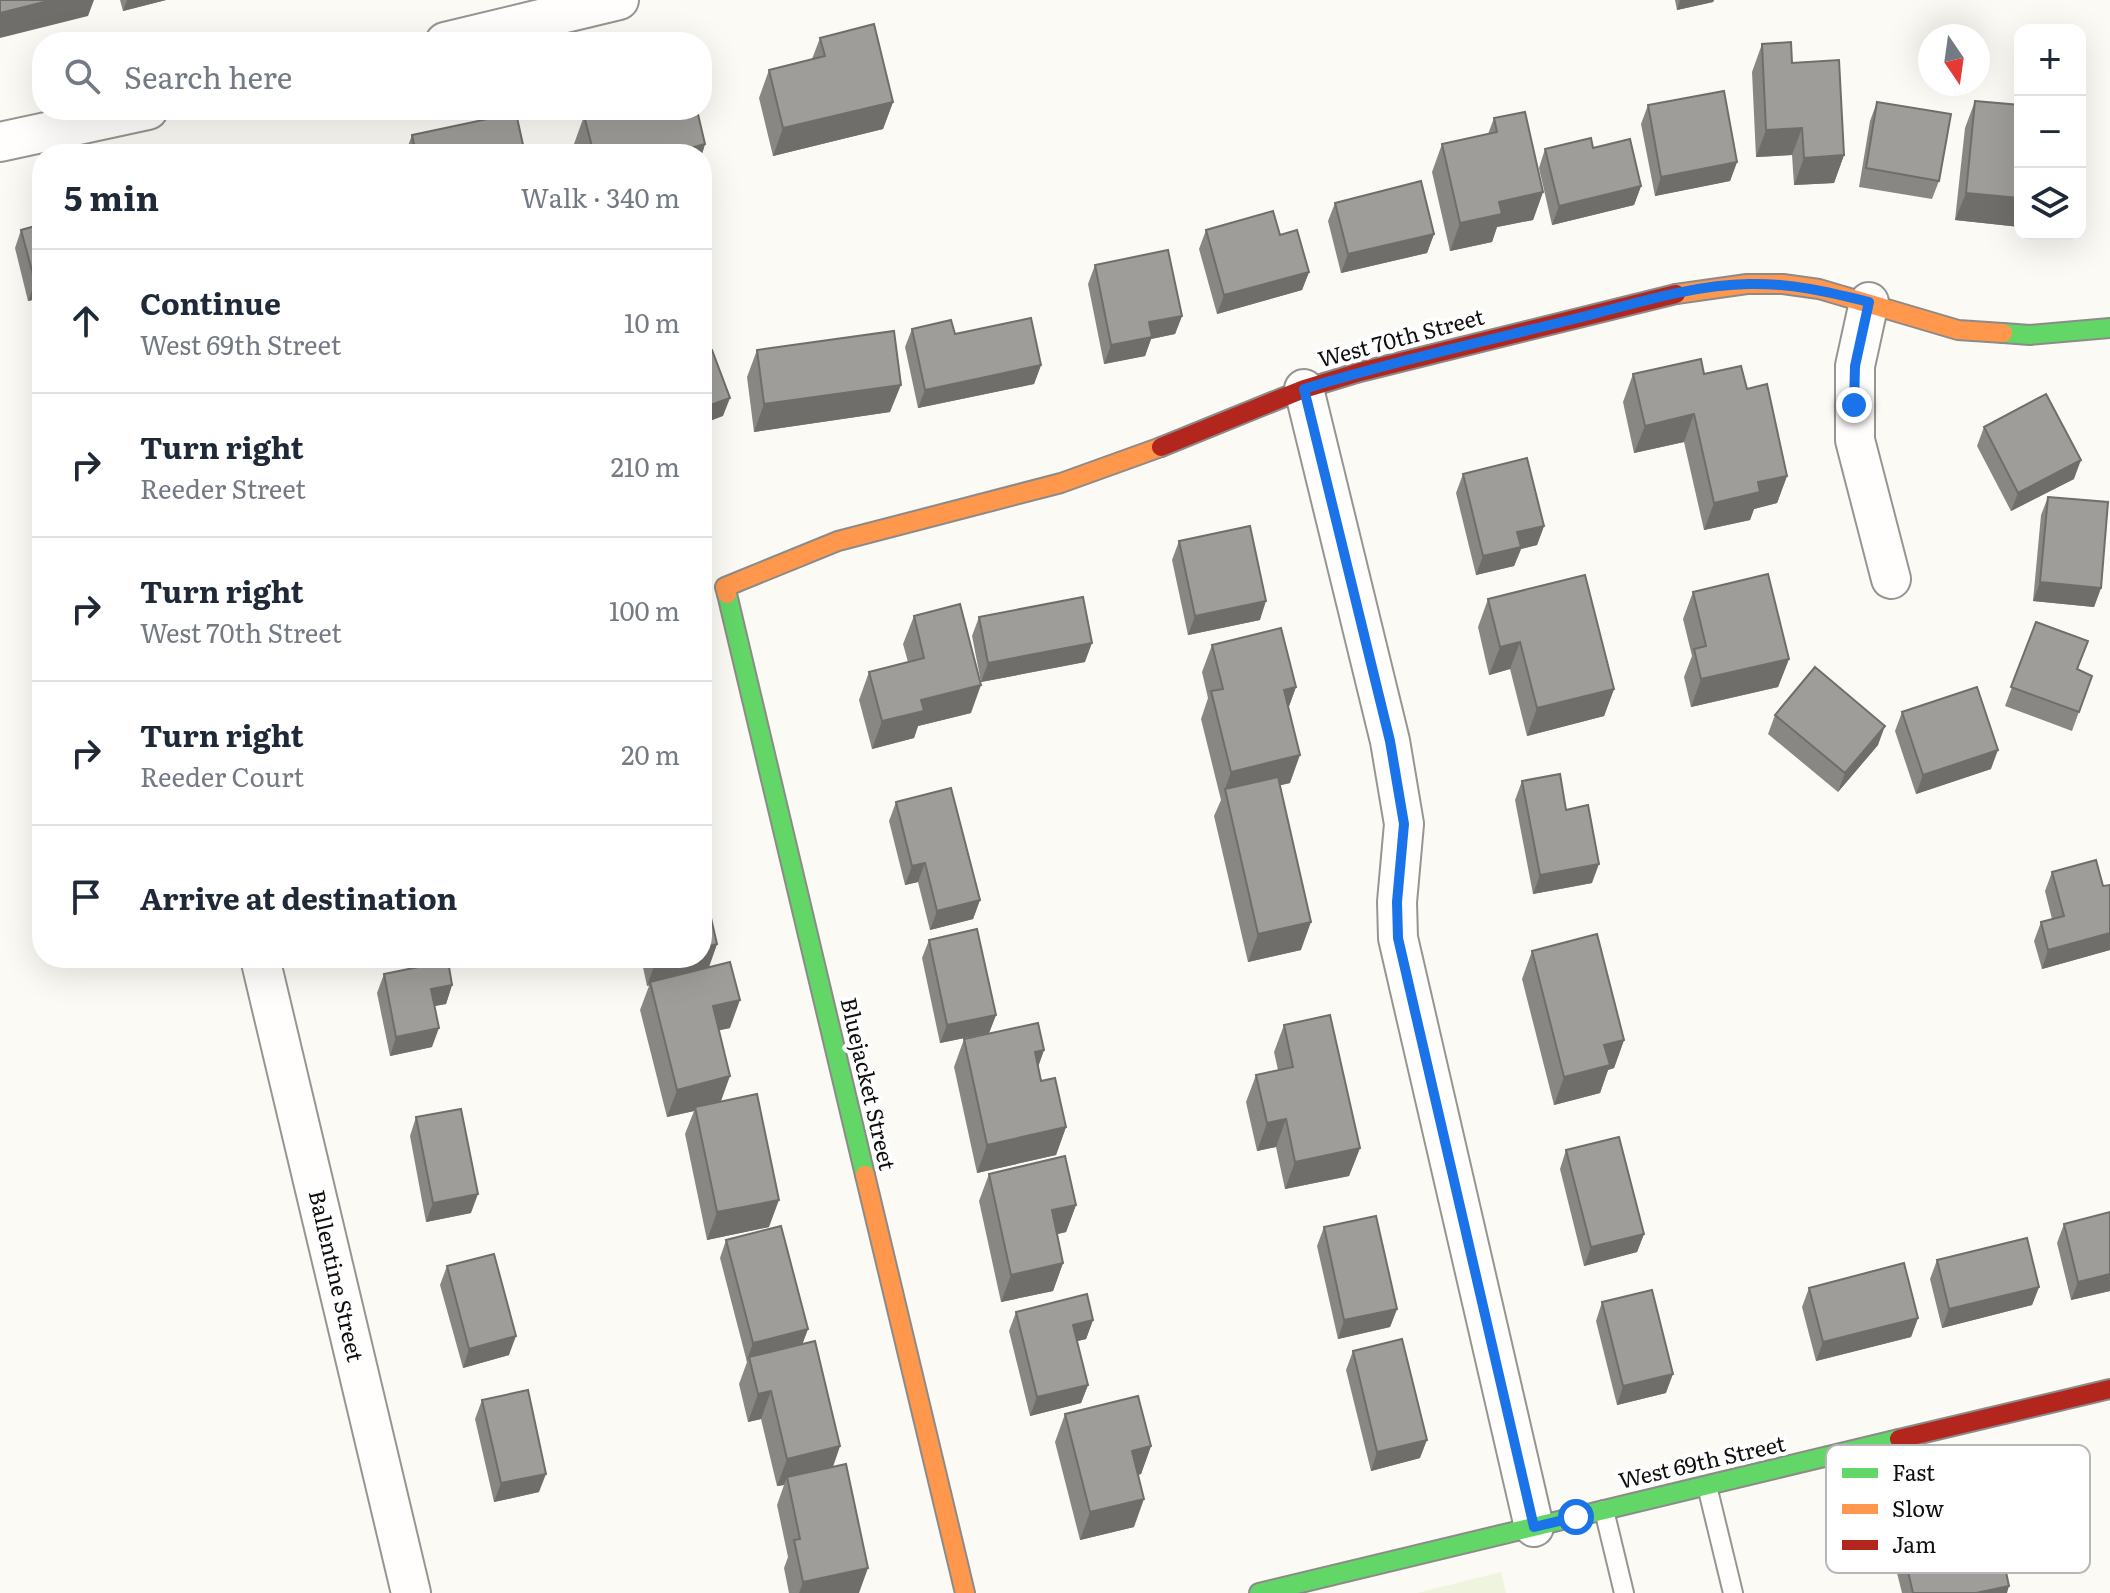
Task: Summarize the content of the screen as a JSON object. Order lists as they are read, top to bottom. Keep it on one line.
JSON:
{"streets":{"street":["West 70th Street","Bluejacket Street","Ballentine Street","West 69th Street"]},"crossings":[["West 70th Street","Bluejacket Street"]],"legend":["Fast","Slow","Jam"],"north":"bottom","page":{"map_buttons":["+","−"],"search":"Search here","heading":["5 min","Walk · 340 m"],"list":[["Continue","West 69th Street","10 m"],["Turn right","Reeder Street","210 m"],["Turn right","West 70th Street","100 m"],["Turn right","Reeder Court","20 m"],"Arrive at destination"]}}
